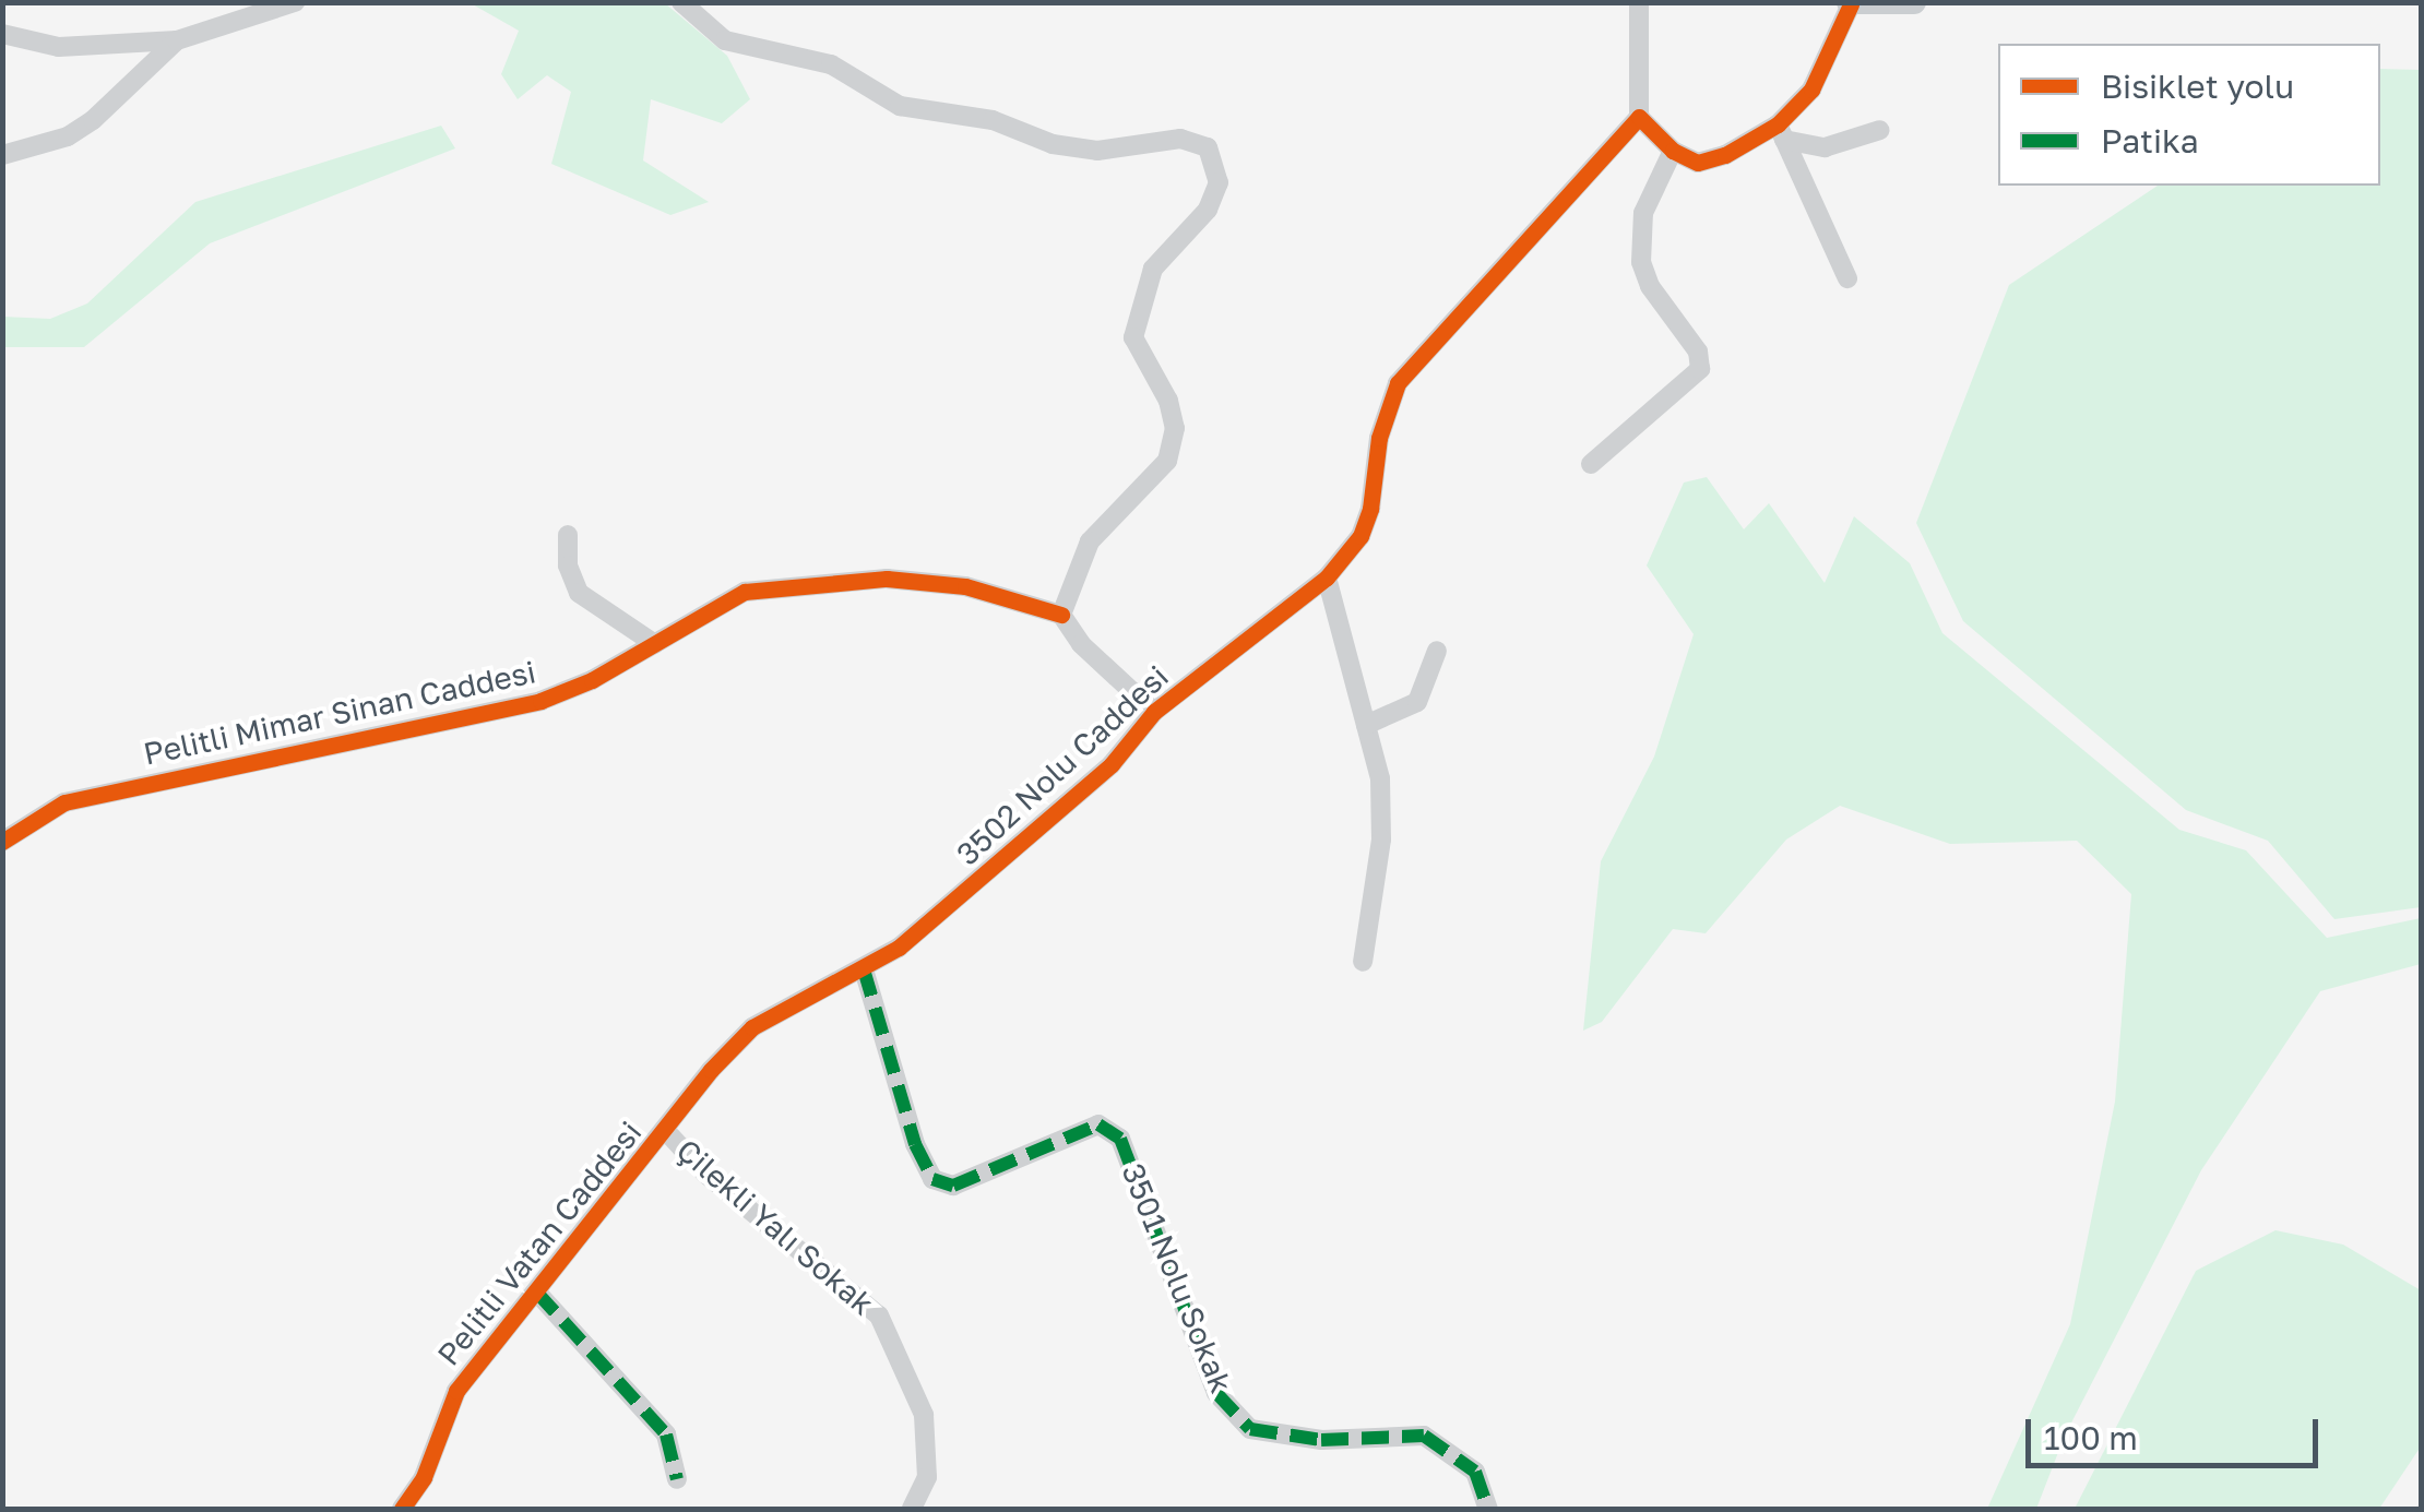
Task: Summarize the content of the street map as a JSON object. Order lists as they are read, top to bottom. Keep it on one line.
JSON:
{"streets":{"street":["Pelitli Mimar Sinan Caddesi","3502 Nolu Caddesi","Çilekli Yalı Sokak","Pelitli Vatan Caddesi","3501 Nolu Sokak"]},"crossings":[["3502 Nolu Caddesi","Çilekli Yalı Sokak"],["3502 Nolu Caddesi","Pelitli Vatan Caddesi"],["3502 Nolu Caddesi","3501 Nolu Sokak"],["Çilekli Yalı Sokak","Pelitli Vatan Caddesi"]],"legend":["Bisiklet yolu","Patika"],"scale_bar":"100 m"}
